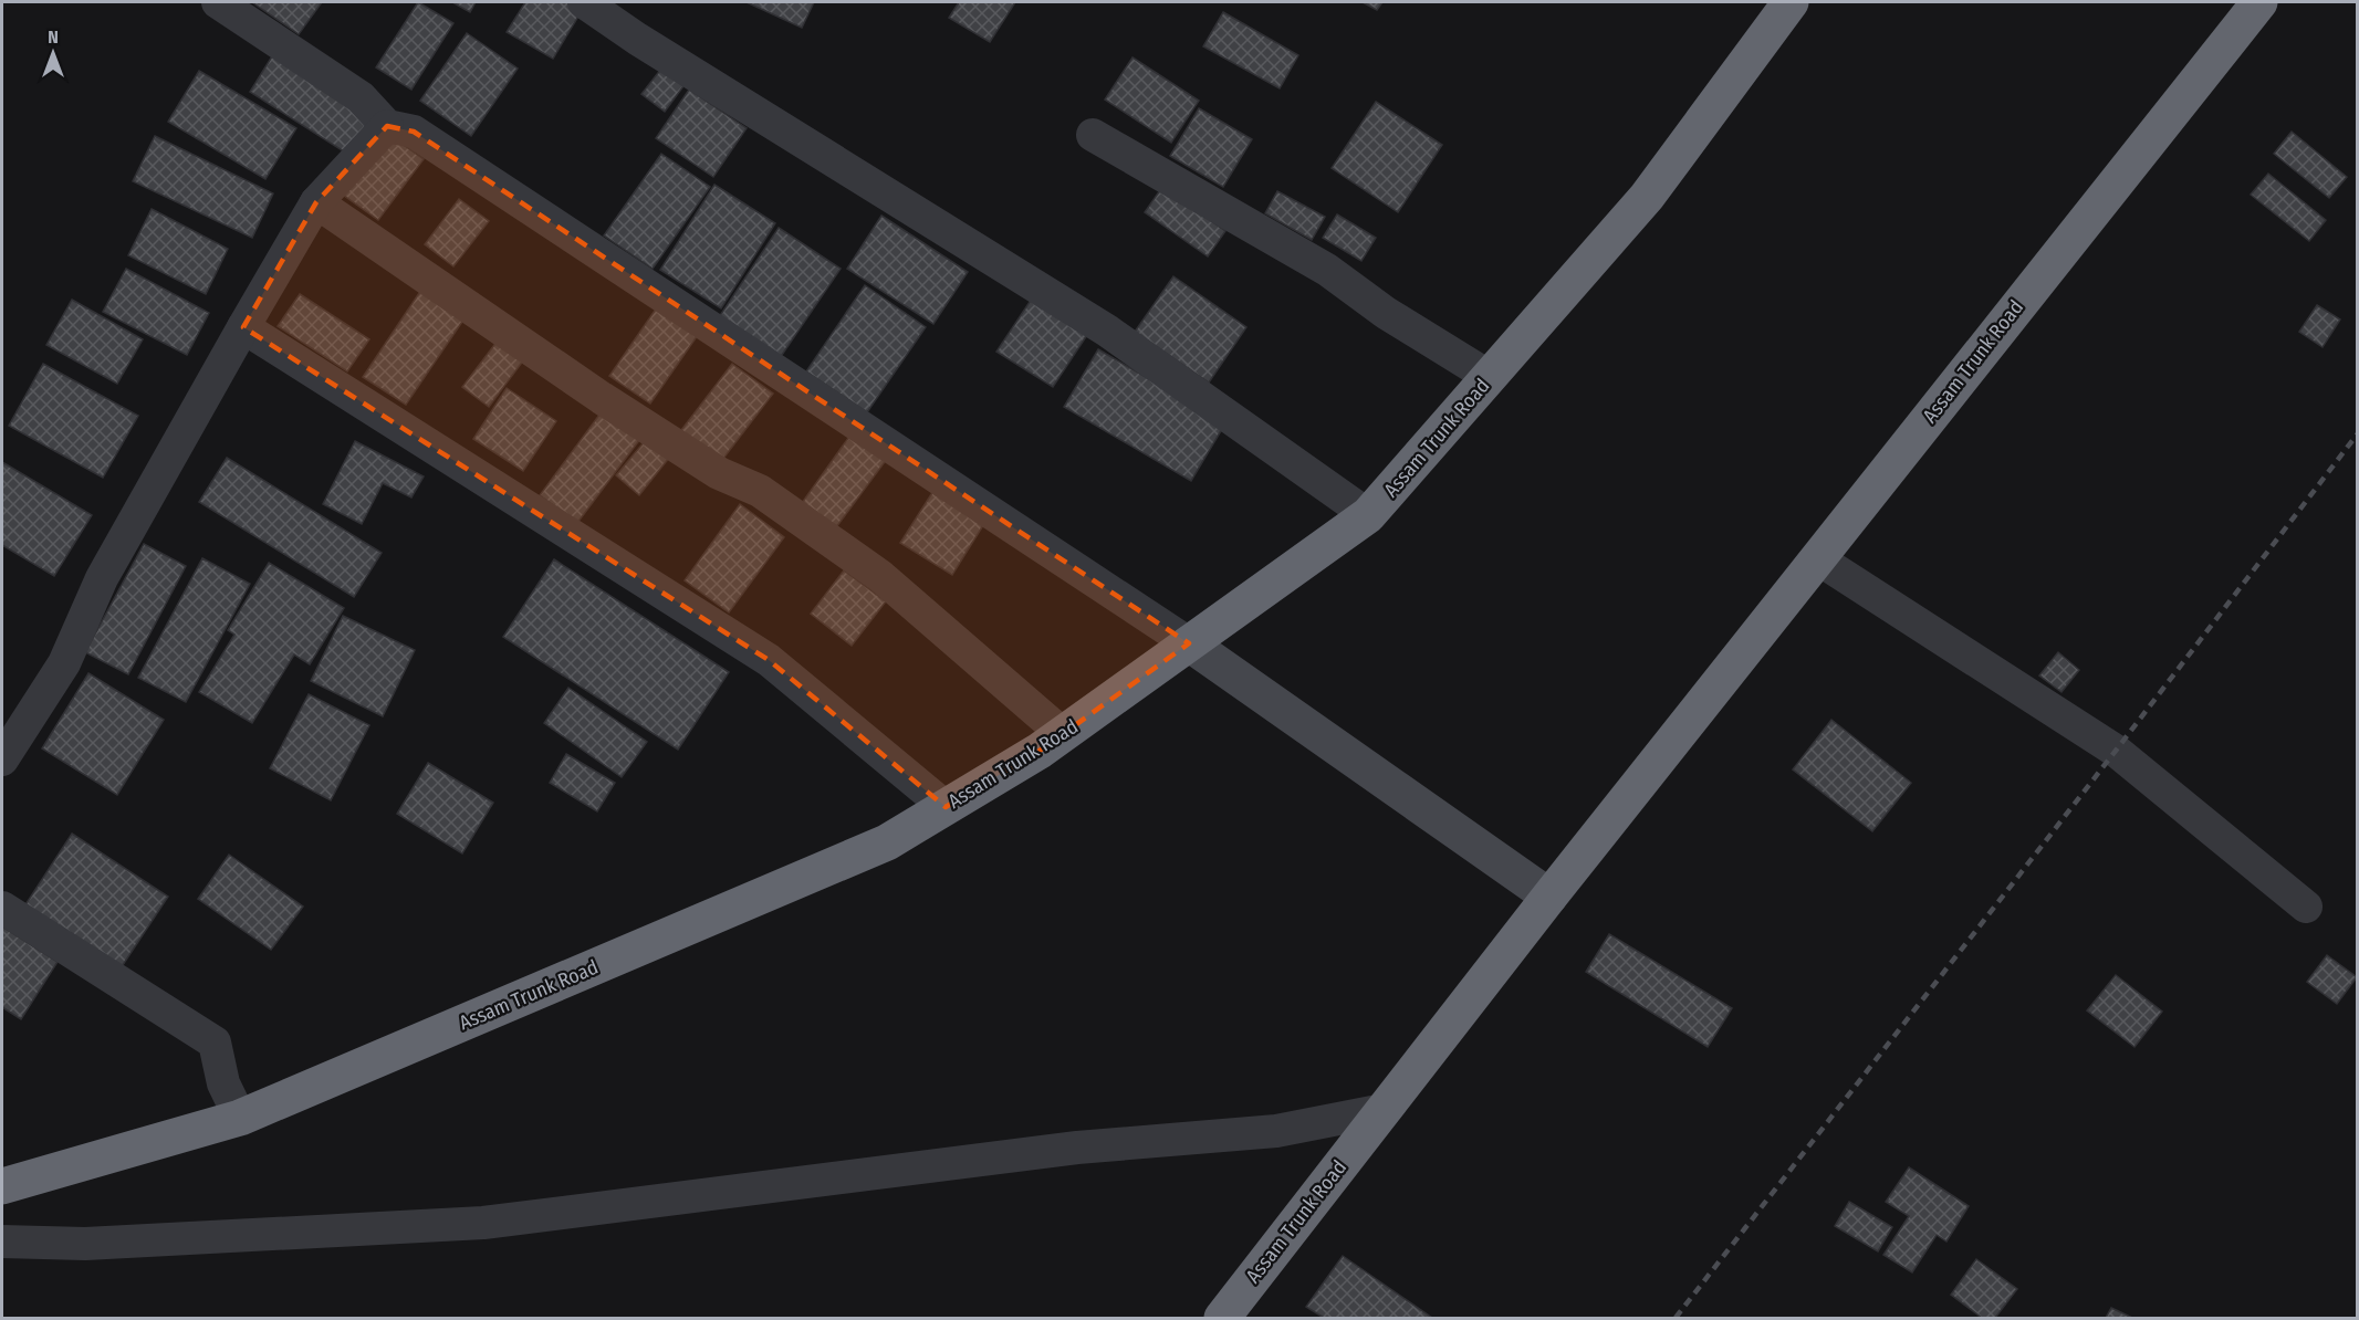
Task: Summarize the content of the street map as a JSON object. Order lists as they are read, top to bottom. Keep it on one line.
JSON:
{"streets":{"highway":["Assam Trunk Road"]},"north":"top"}
